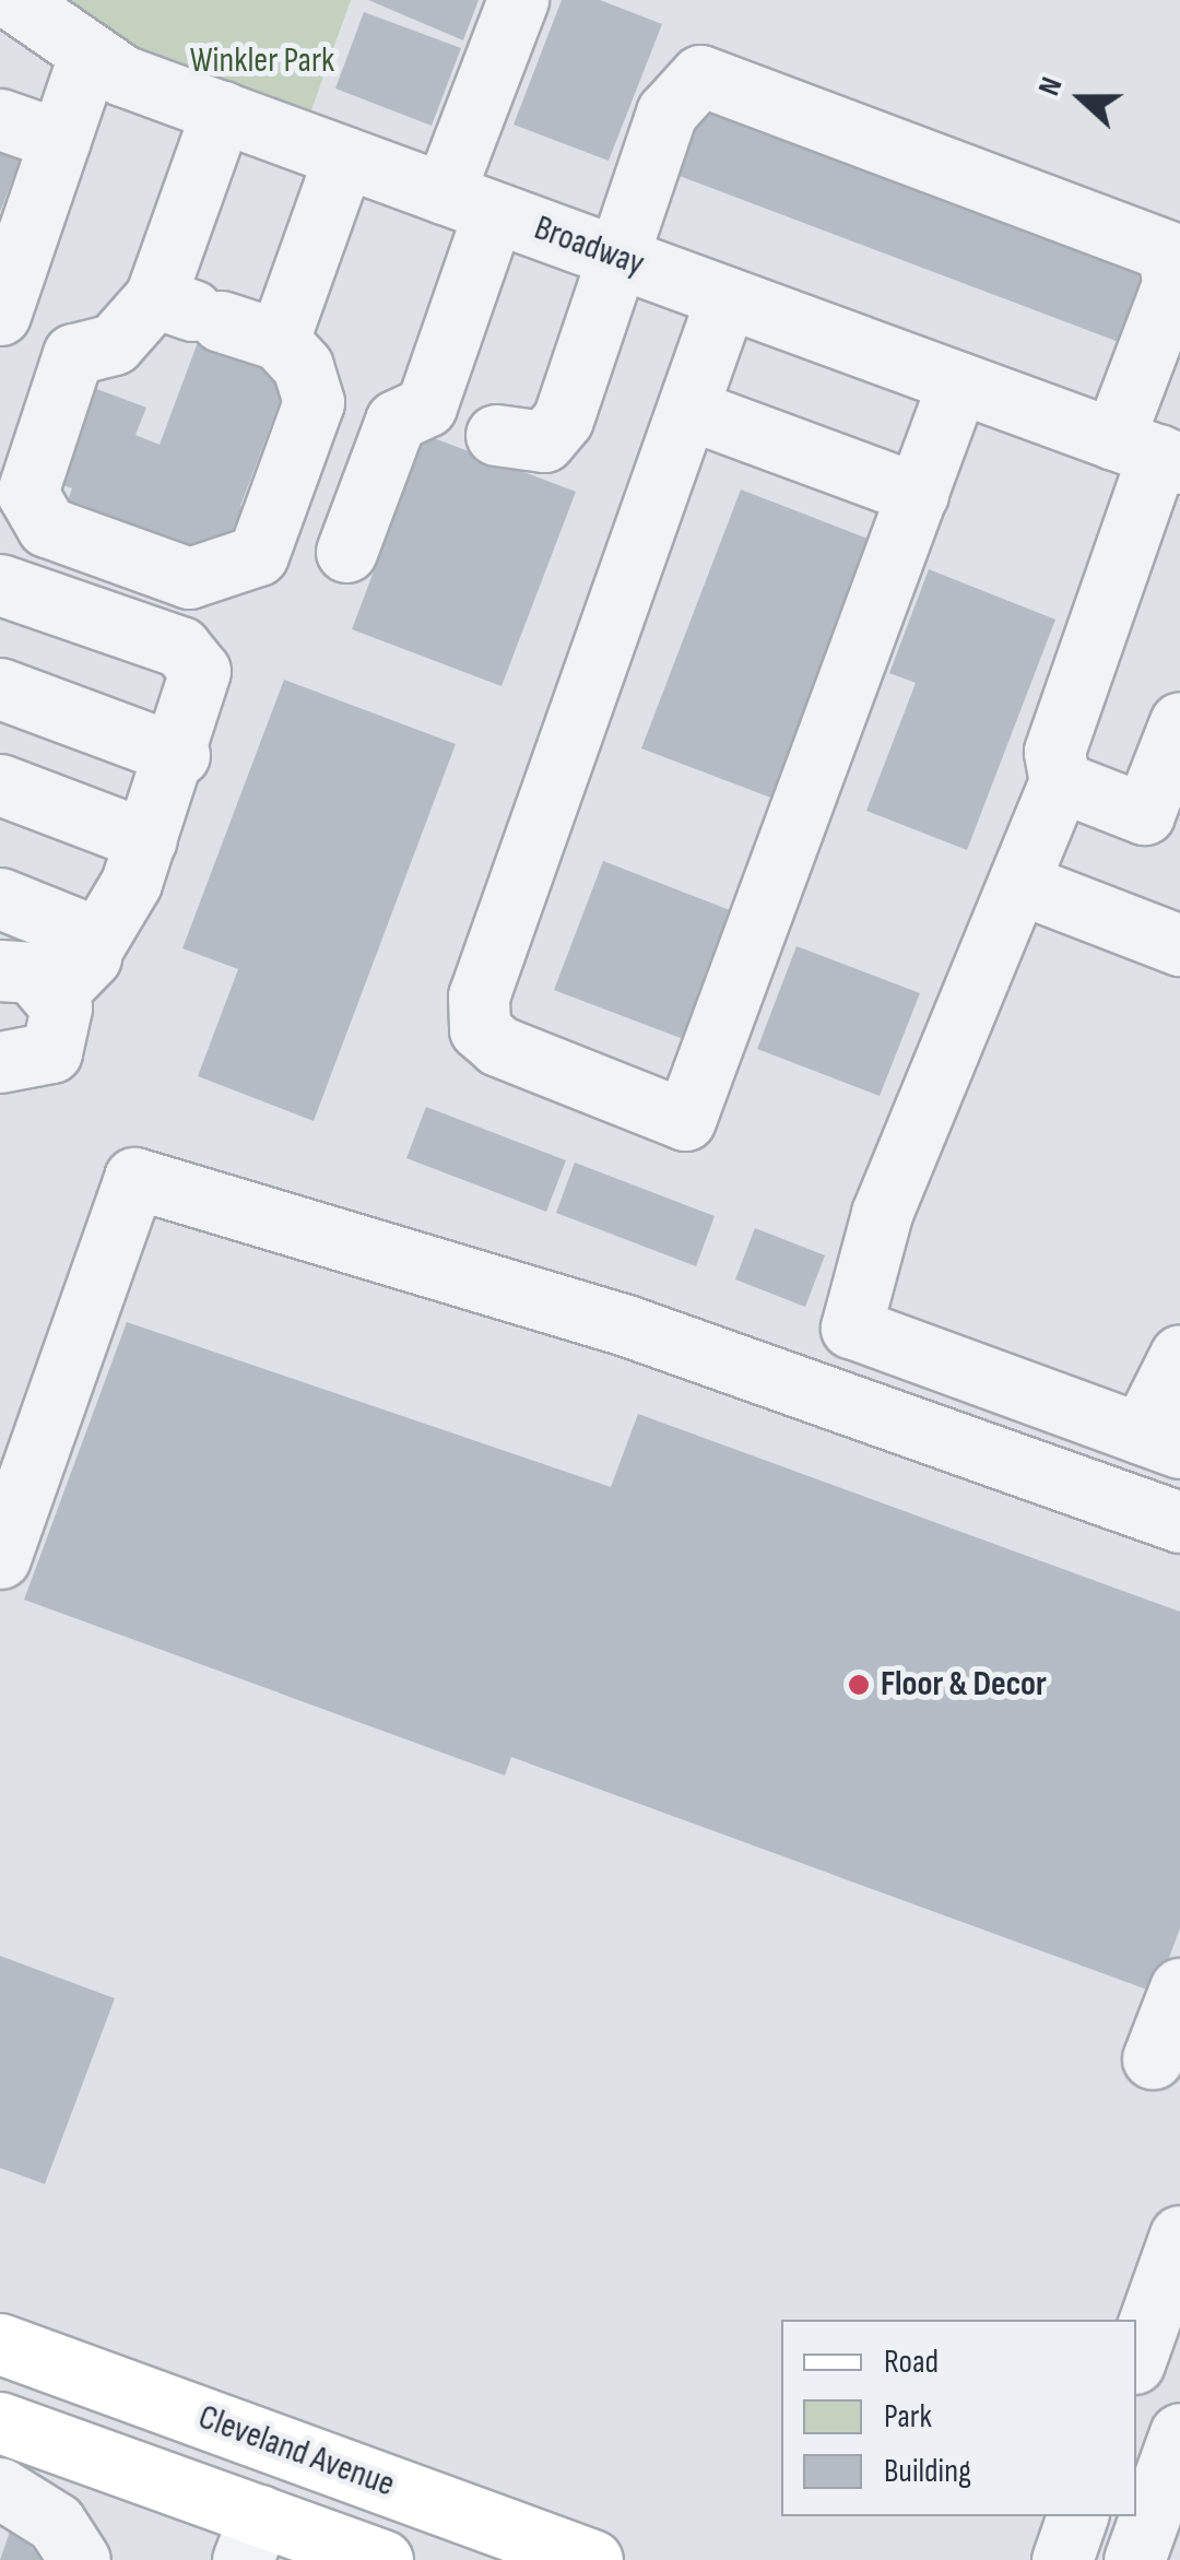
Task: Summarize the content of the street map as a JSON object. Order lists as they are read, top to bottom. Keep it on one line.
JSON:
{"streets":{"main road":["Cleveland Avenue"],"street":["Broadway"]},"parks":["Winkler Park"],"places":["Floor & Decor"],"legend":["Road","Park","Building"],"north":"left"}
